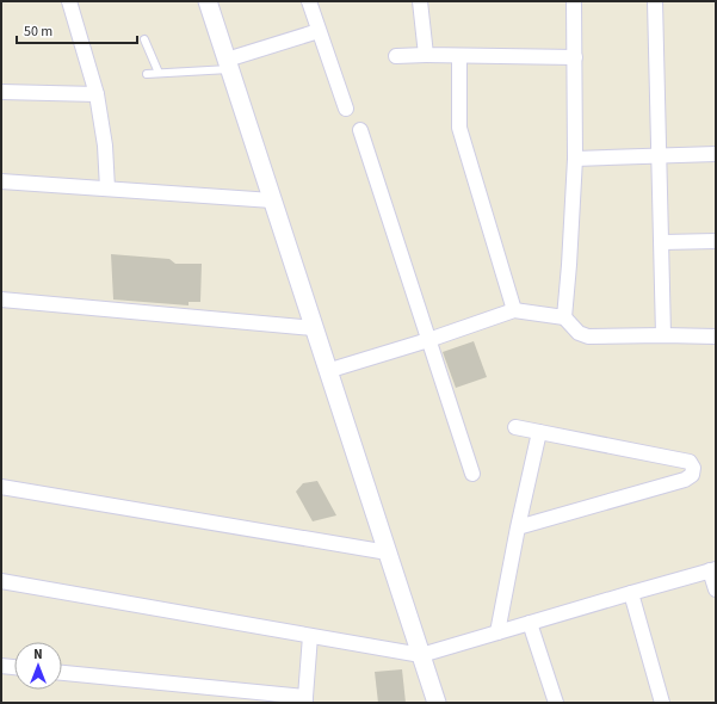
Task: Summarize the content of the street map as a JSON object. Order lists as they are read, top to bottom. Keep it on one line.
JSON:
{"scale_bar":"50 m","north":"top"}
